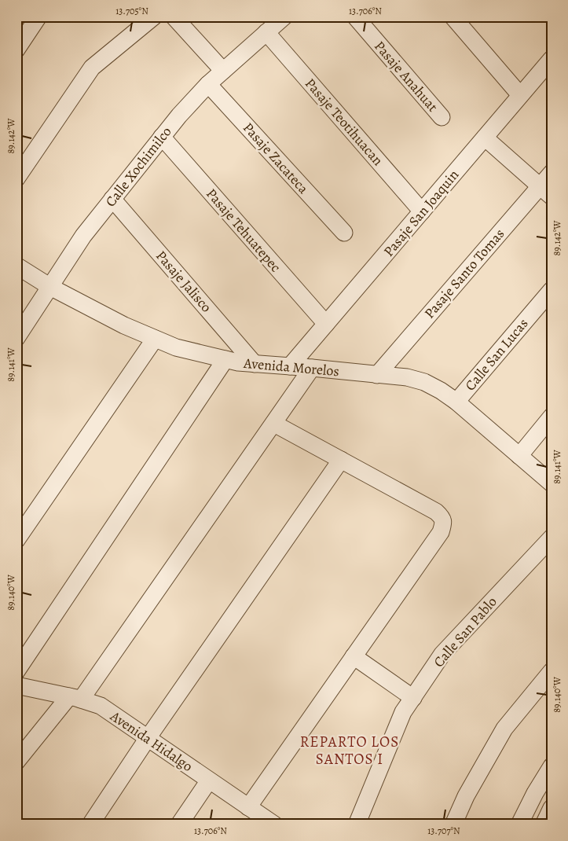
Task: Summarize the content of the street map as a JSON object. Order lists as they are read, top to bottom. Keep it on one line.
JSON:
{"streets":{"street":["Pasaje Anahuat","Pasaje Teotihuacan","Pasaje Zacateca","Calle Xochimilco","Pasaje San Joaquin","Pasaje Tehuatepec","Pasaje Santo Tomas","Pasaje Jalisco","Calle San Lucas","Avenida Morelos","Calle San Pablo","Avenida Hidalgo"]},"crossings":[["Pasaje Teotihuacan","Calle Xochimilco"],["Pasaje Teotihuacan","Pasaje San Joaquin"],["Pasaje Zacateca","Calle Xochimilco"],["Calle Xochimilco","Pasaje Tehuatepec"],["Calle Xochimilco","Pasaje Jalisco"],["Calle Xochimilco","Avenida Morelos"],["Pasaje San Joaquin","Pasaje Tehuatepec"],["Pasaje San Joaquin","Avenida Morelos"],["Pasaje Santo Tomas","Avenida Morelos"],["Pasaje Jalisco","Avenida Morelos"],["Calle San Lucas","Avenida Morelos"]],"districts":["REPARTO LOS SANTOS I"],"coordinates":["13.705°N","13.706°N","89.142°W","89.141°W","89.140°W","13.707°N"]}
